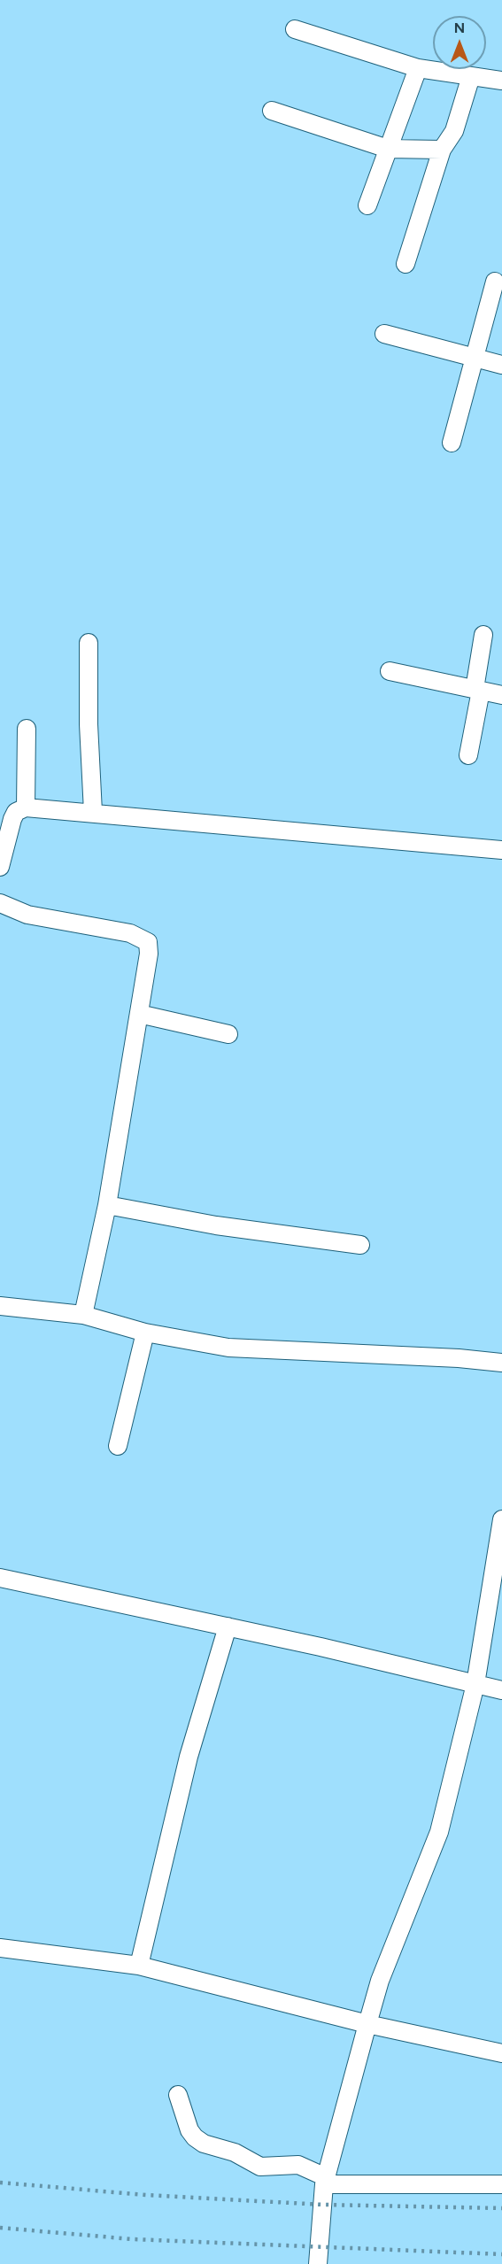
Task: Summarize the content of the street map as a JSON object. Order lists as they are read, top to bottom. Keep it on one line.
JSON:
{"north":"top"}
